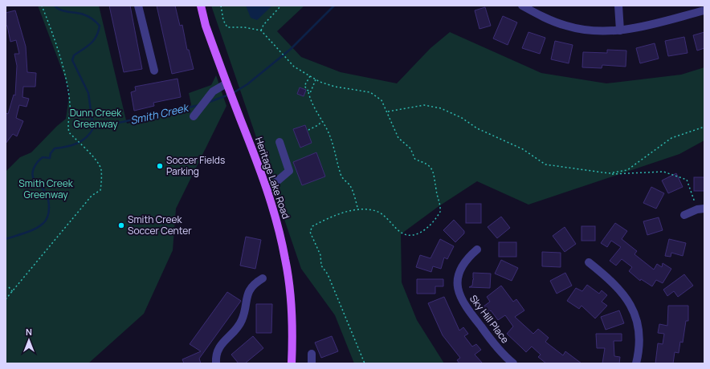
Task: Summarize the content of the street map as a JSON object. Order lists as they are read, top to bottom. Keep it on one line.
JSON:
{"streets":{"main road":["Heritage Lake Road"],"street":["Sky Hill Place"]},"water":["Smith Creek"],"parks":["Dunn Creek Greenway","Smith Creek Greenway"],"places":["Soccer Fields Parking","Smith Creek Soccer Center"],"north":"top"}
